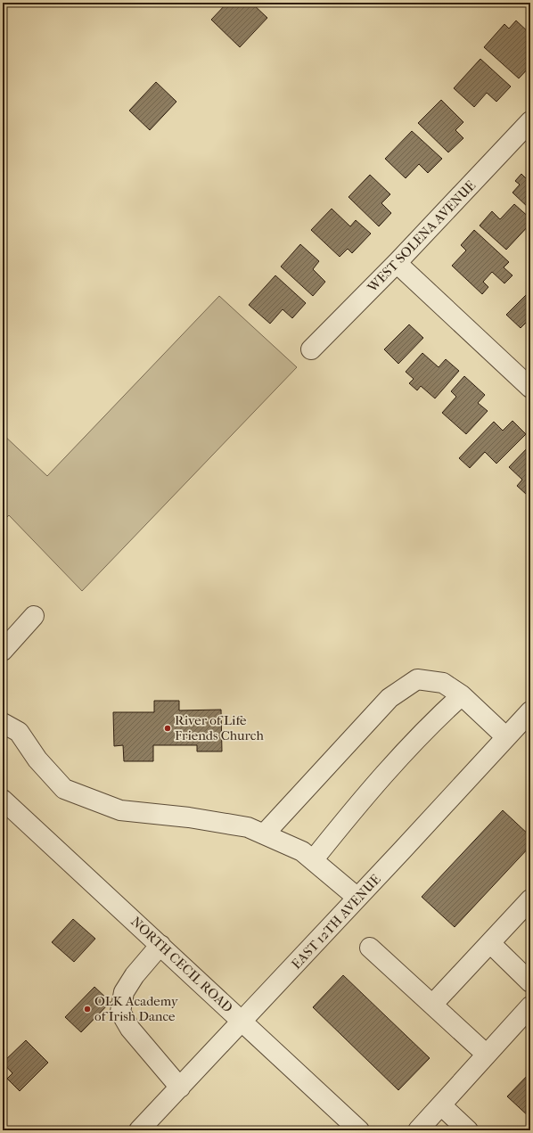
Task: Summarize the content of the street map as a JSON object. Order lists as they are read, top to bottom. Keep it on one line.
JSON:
{"streets":{"street":["WEST SOLENA AVENUE","EAST 12TH AVENUE","NORTH CECIL ROAD"]},"crossings":[["EAST 12TH AVENUE","NORTH CECIL ROAD"]],"places":["River of Life Friends Church","OLK Academy of Irish Dance"]}
